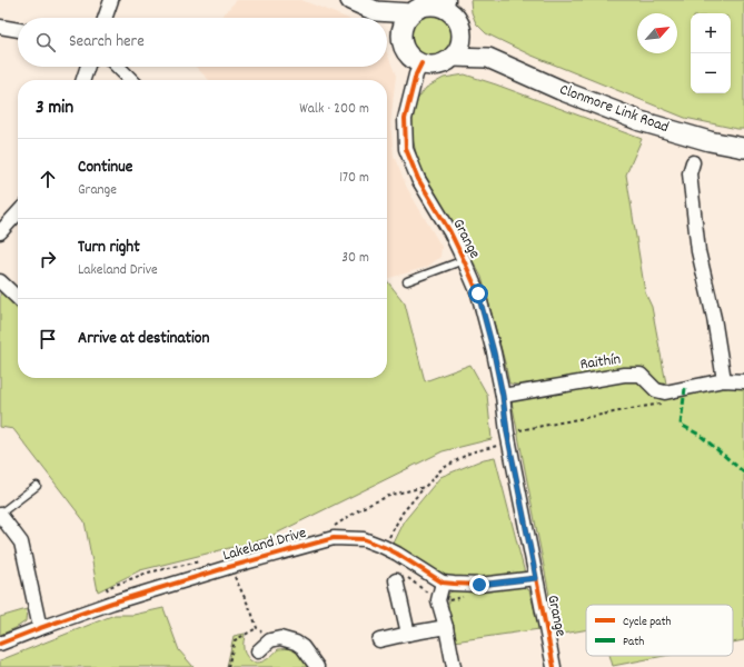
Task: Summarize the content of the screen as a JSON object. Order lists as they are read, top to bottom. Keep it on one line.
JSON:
{"streets":{"main road":["Clonmore Link Road"],"street":["Grange","Raithín","Lakeland Drive"]},"crossings":[["Clonmore Link Road","Grange"],["Grange","Raithín"],["Grange","Lakeland Drive"]],"legend":["Cycle path","Path"],"north":"top right","page":{"map_buttons":["+","−"],"search":"Search here","heading":["3 min","Walk · 200 m"],"list":[["Continue","Grange","170 m"],["Turn right","Lakeland Drive","30 m"],"Arrive at destination"]}}
